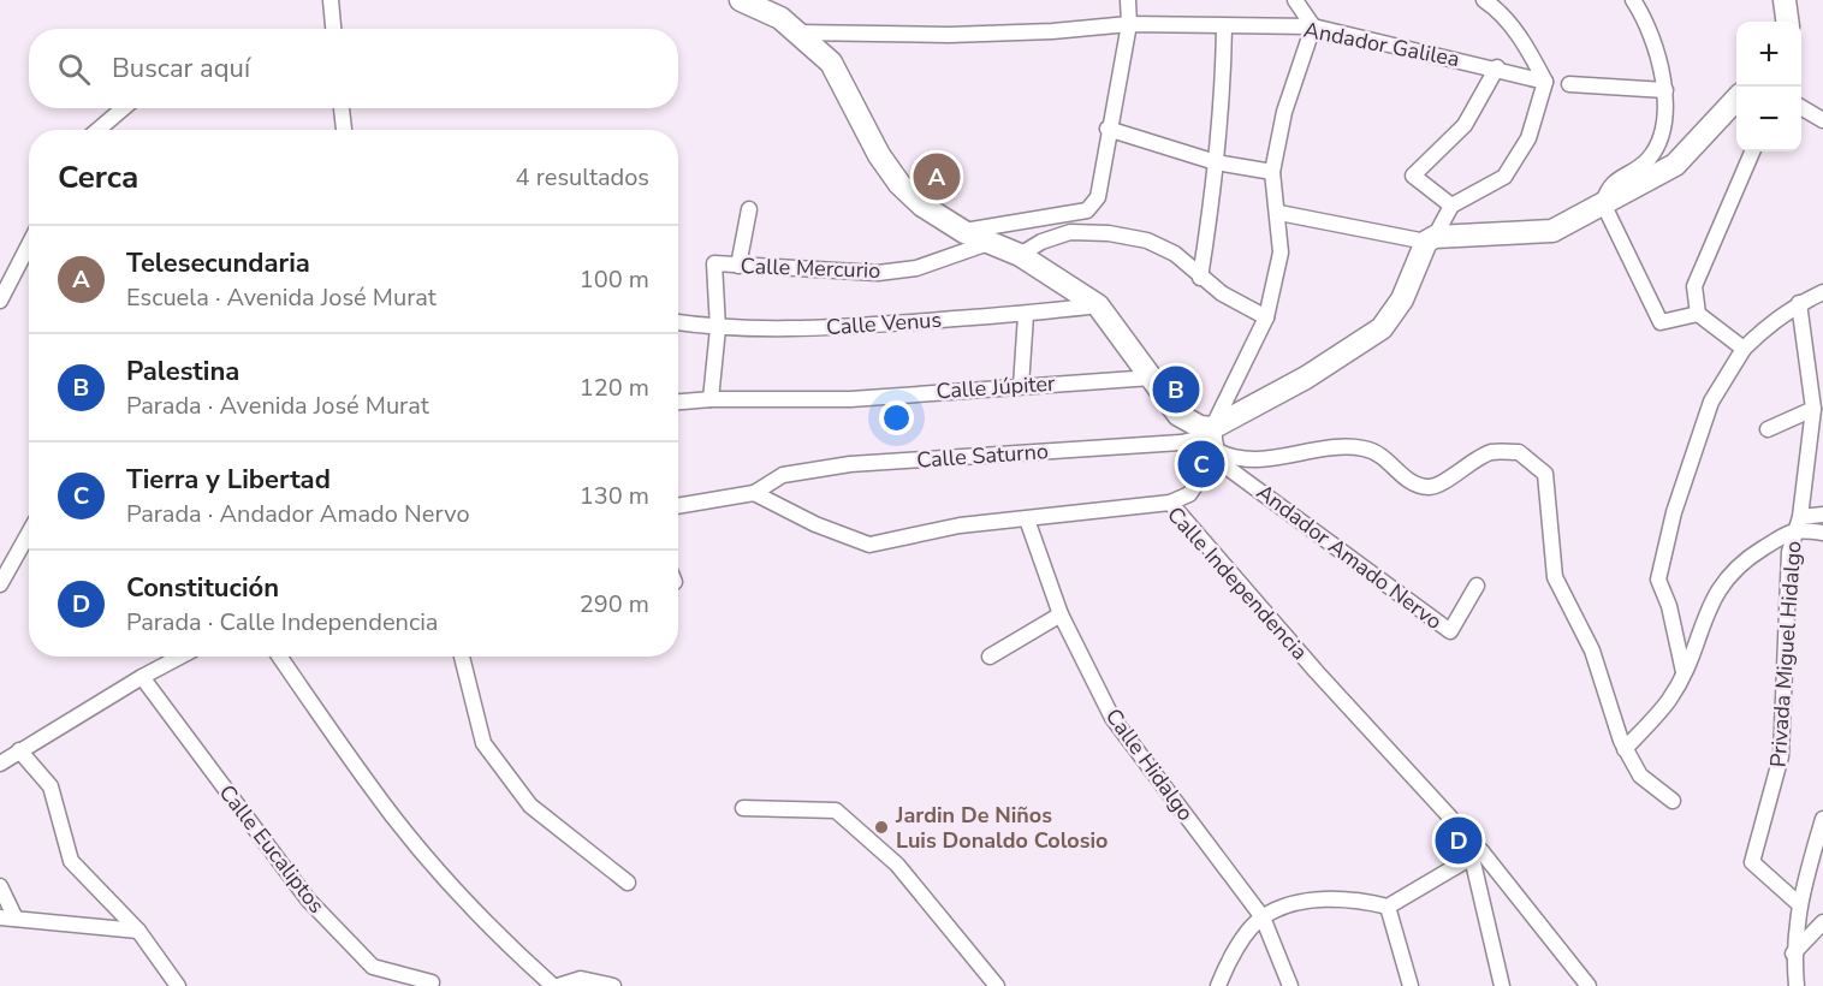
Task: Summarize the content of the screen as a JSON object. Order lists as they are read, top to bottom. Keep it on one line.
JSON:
{"streets":{"street":["Andador Galilea","Calle Mercurio","Calle Venus","Calle Júpiter","Calle Saturno","Andador Amado Nervo","Calle Independencia","Privada Miguel Hidalgo","Calle Hidalgo","Calle Eucaliptos"]},"crossings":[["Calle Mercurio","Calle Venus"],["Calle Saturno","Calle Independencia"],["Calle Independencia","Calle Hidalgo"]],"places":["Jardin De Niños Luis Donaldo Colosio"],"page":{"map_buttons":["+","−"],"search":"Buscar aquí","heading":["Cerca","4 resultados"],"pins":["A","B","C","D"],"list":[{"mark":"A","name":"Telesecundaria","note":"Escuela · Avenida José Murat","value":"100 m"},{"mark":"B","name":"Palestina","note":"Parada · Avenida José Murat","value":"120 m"},{"mark":"C","name":"Tierra y Libertad","note":"Parada · Andador Amado Nervo","value":"130 m"},{"mark":"D","name":"Constitución","note":"Parada · Calle Independencia","value":"290 m"}]}}
